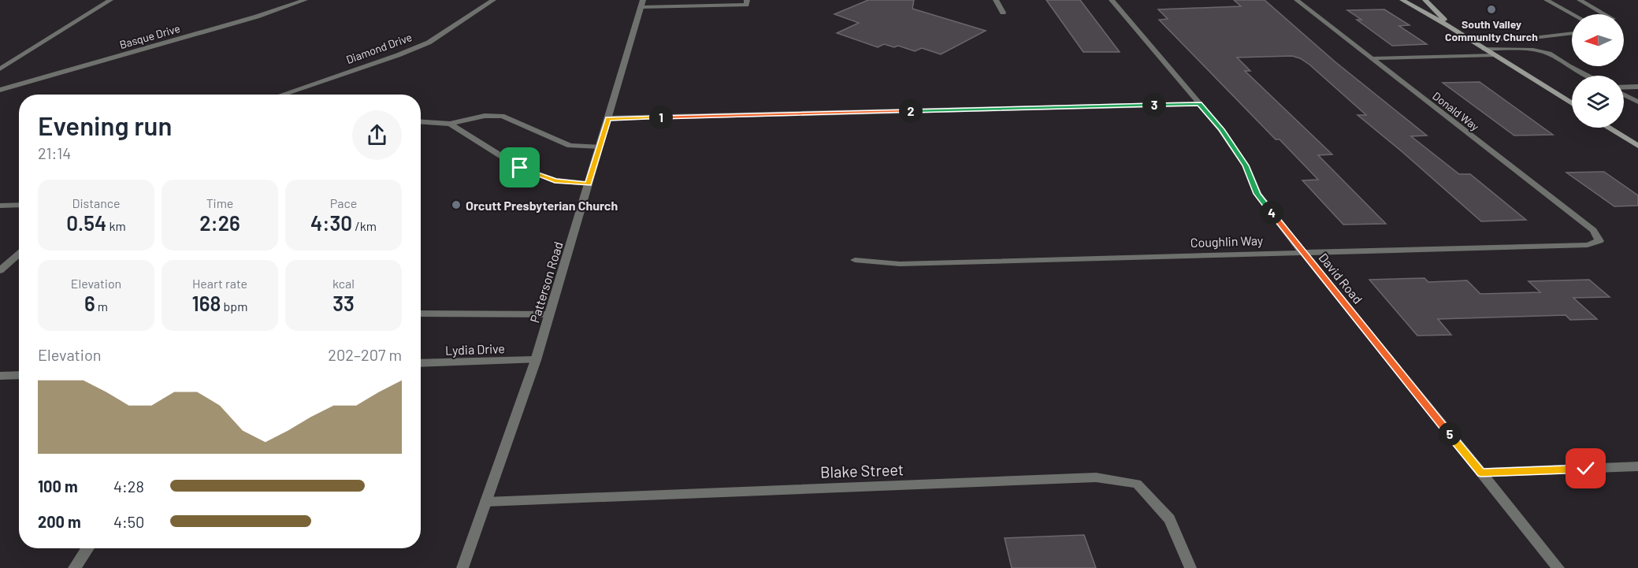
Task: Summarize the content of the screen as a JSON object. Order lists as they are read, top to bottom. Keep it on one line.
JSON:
{"streets":{"street":["Basque Drive","Diamond Drive","Donald Way","Coughlin Way","David Road","Patterson Road","Lydia Drive","Blake Street"]},"crossings":[["Donald Way","Coughlin Way"],["Coughlin Way","David Road"],["Patterson Road","Lydia Drive"],["Patterson Road","Blake Street"]],"places":["South Valley Community Church","Orcutt Presbyterian Church"],"north":"left","page":{"pins":["3","2","1","4","5"],"heading":["Evening run","21:14"],"stats":[["Distance","0.54 km"],["Time","2:26"],["Pace","4:30 /km"],["Elevation","6 m"],["Heart rate","168 bpm"],["kcal","33"]],"chart":["Elevation","202–207 m"],"list":[{"name":"100 m","note":"4:28"},{"name":"200 m","note":"4:50"}]}}
